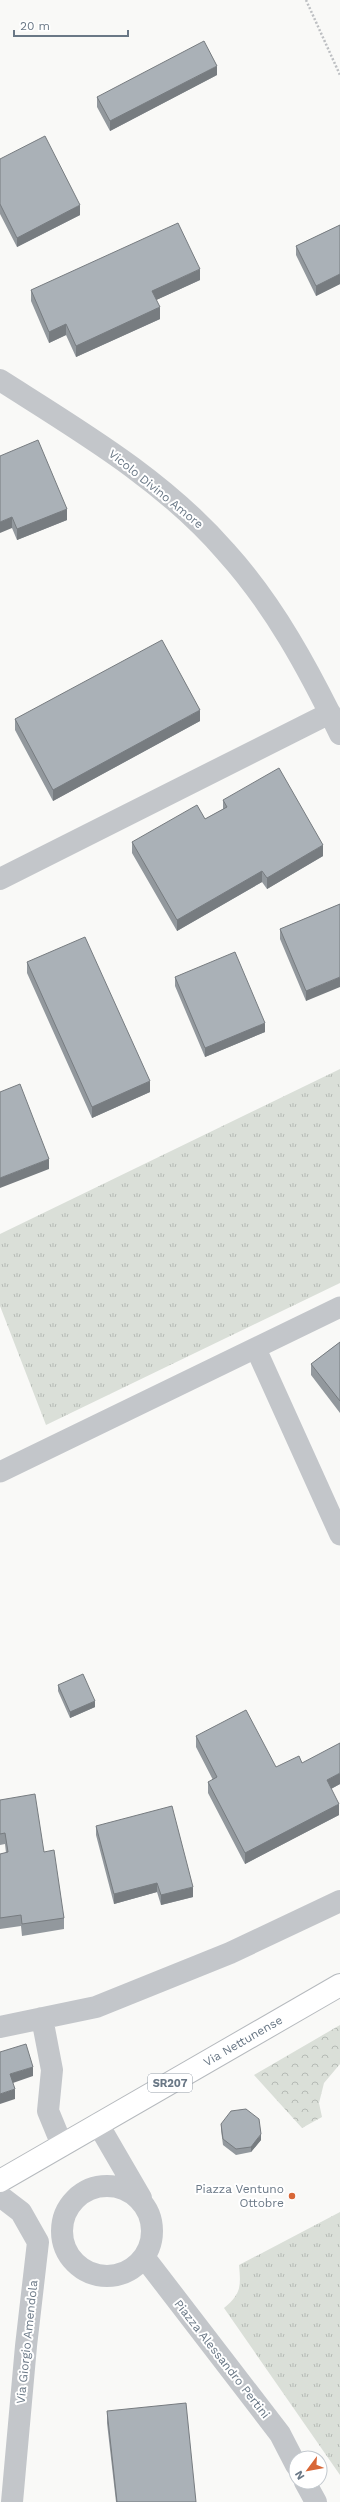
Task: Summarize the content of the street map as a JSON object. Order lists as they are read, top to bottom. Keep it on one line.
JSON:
{"streets":{"main road":["Via Nettunense","SR207"],"street":["Vicolo Divino Amore","Via Giorgio Amendola","Piazza Alessandro Pertini"]},"places":["Piazza Ventuno Ottobre"],"scale_bar":"20 m","north":"bottom left"}
